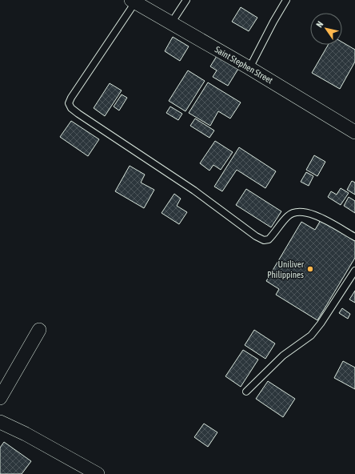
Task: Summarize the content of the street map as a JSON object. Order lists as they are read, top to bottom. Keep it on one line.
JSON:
{"streets":{"street":["Saint Stephen Street"]},"places":["Uniliver Philippines"],"north":"top left"}
